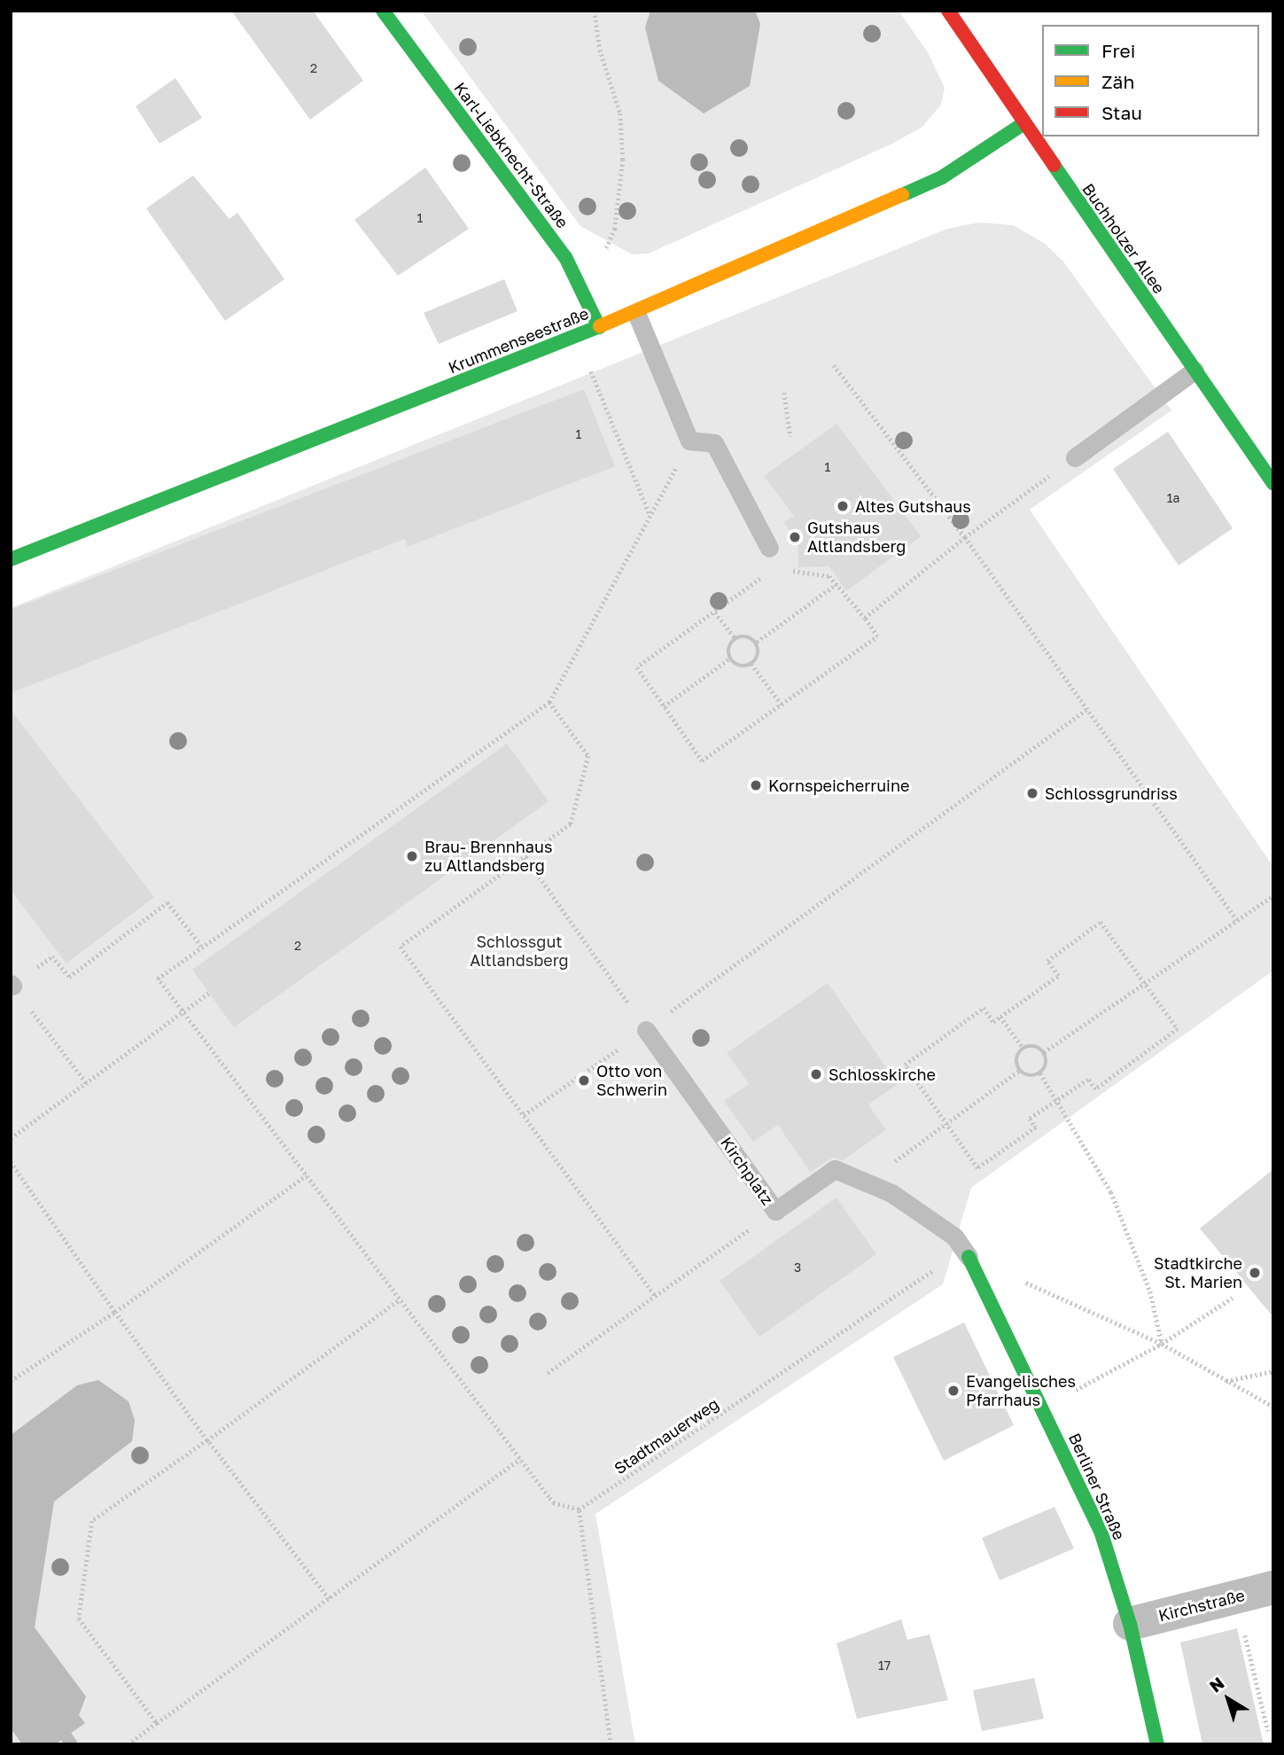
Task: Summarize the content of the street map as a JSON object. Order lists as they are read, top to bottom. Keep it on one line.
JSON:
{"streets":{"main road":["Karl-Liebknecht-Straße","Buchholzer Allee","Krummenseestraße","Berliner Straße"],"street":["Kirchstraße"],"lane":["Kirchplatz"],"path":["Stadtmauerweg"]},"crossings":[["Karl-Liebknecht-Straße","Krummenseestraße"],["Buchholzer Allee","Krummenseestraße"],["Kirchplatz","Stadtmauerweg"],["Kirchplatz","Berliner Straße"],["Stadtmauerweg","Berliner Straße"],["Berliner Straße","Kirchstraße"]],"parks":["Schlossgut Altlandsberg"],"places":["Altes Gutshaus","Gutshaus Altlandsberg","Kornspeicherruine","Schlossgrundriss","Brau- Brennhaus zu Altlandsberg","Schlosskirche","Otto von Schwerin","Stadtkirche St. Marien","Evangelisches Pfarrhaus"],"house_numbers":["2","1","1","1","1a","2","3","17"],"legend":["Frei","Zäh","Stau"],"north":"top left"}
